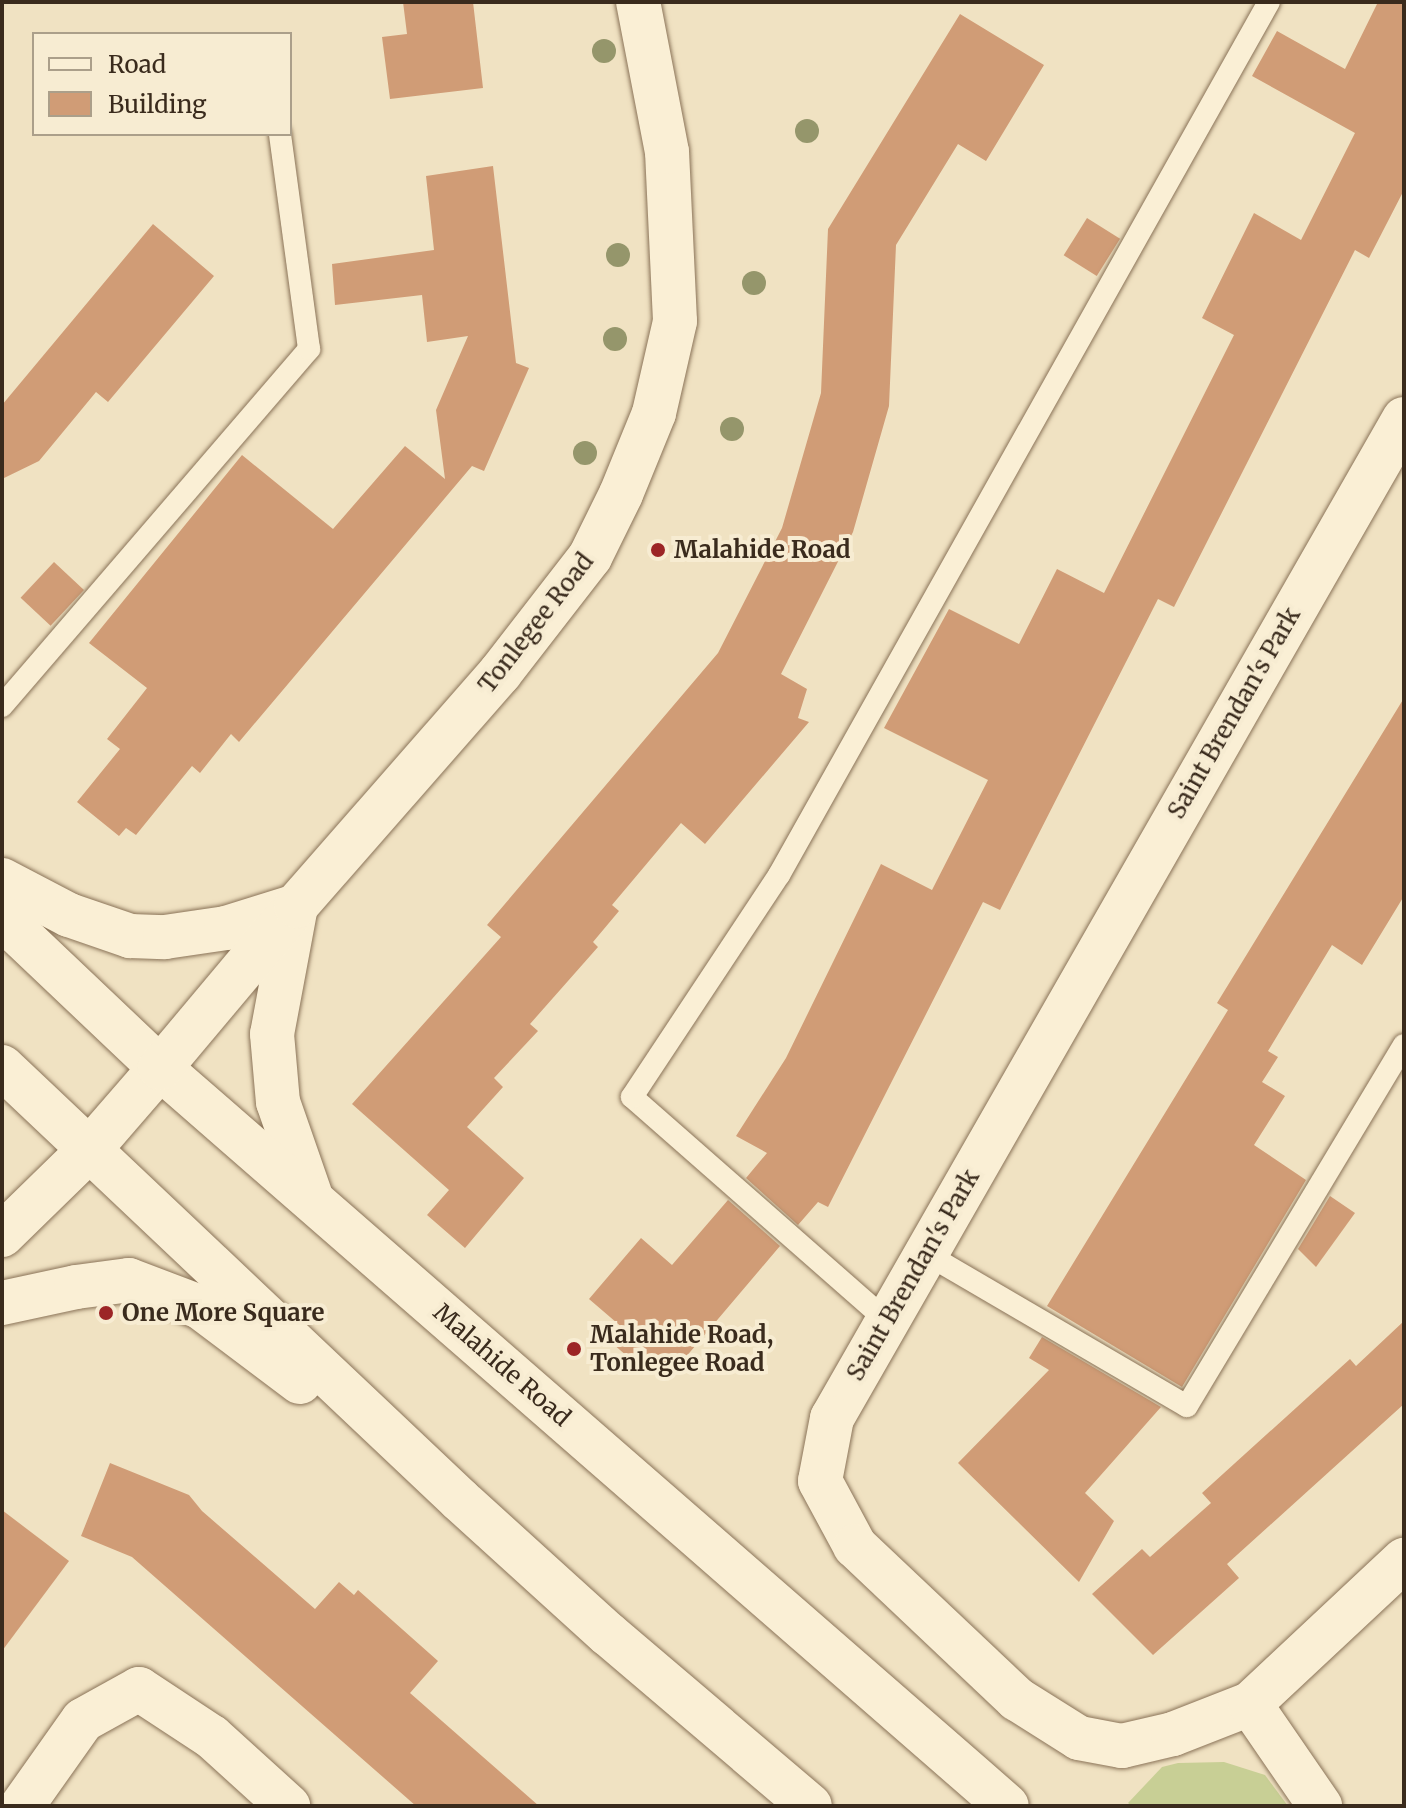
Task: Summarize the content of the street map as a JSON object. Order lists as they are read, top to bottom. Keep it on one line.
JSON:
{"streets":{"main road":["Tonlegee Road","Saint Brendan's Park","Malahide Road"]},"crossings":[["Tonlegee Road","Malahide Road"]],"places":["Malahide Road","One More Square","Malahide Road, Tonlegee Road"],"legend":["Road","Building"]}
